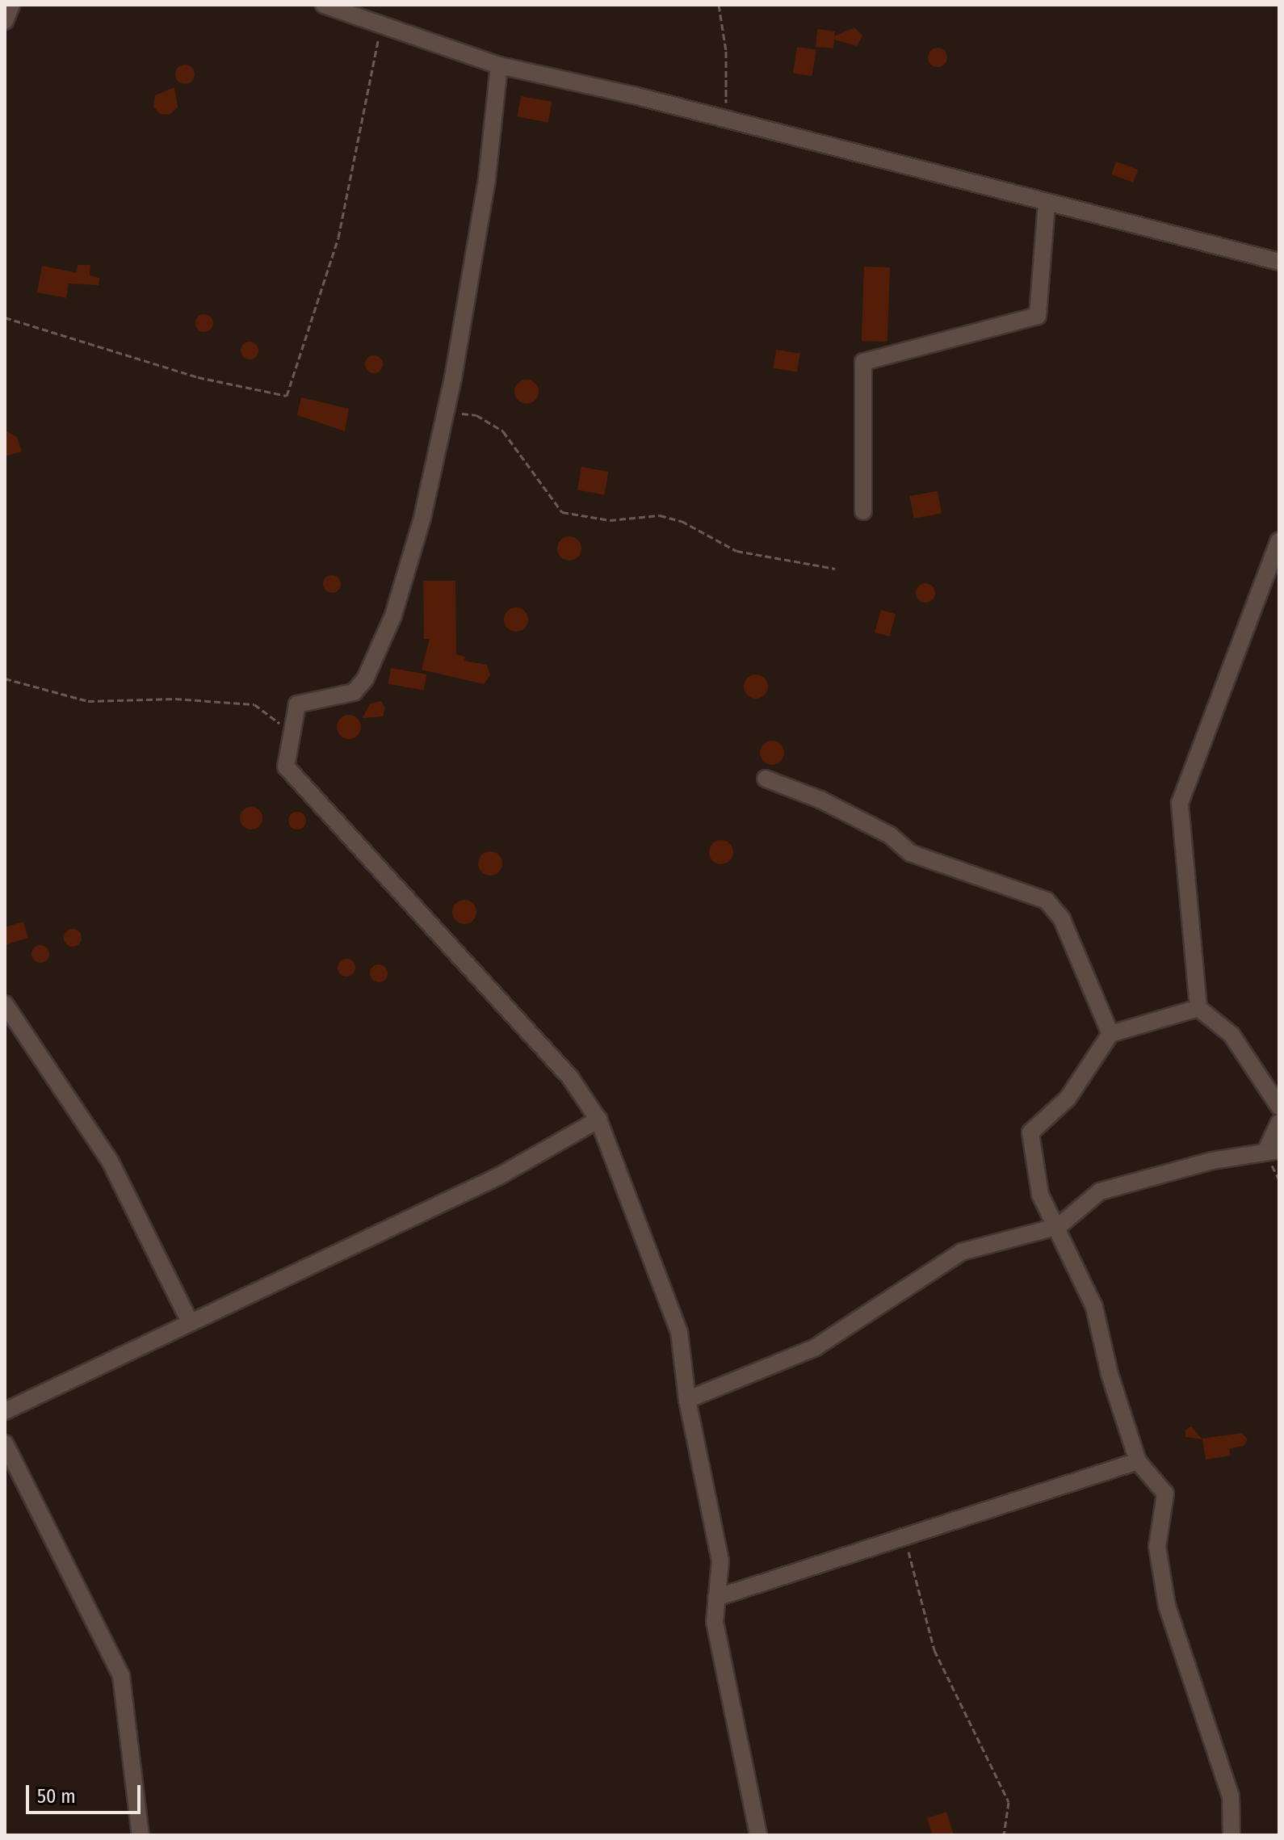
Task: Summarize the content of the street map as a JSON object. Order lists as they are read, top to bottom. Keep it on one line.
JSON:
{"scale_bar":"50 m"}
